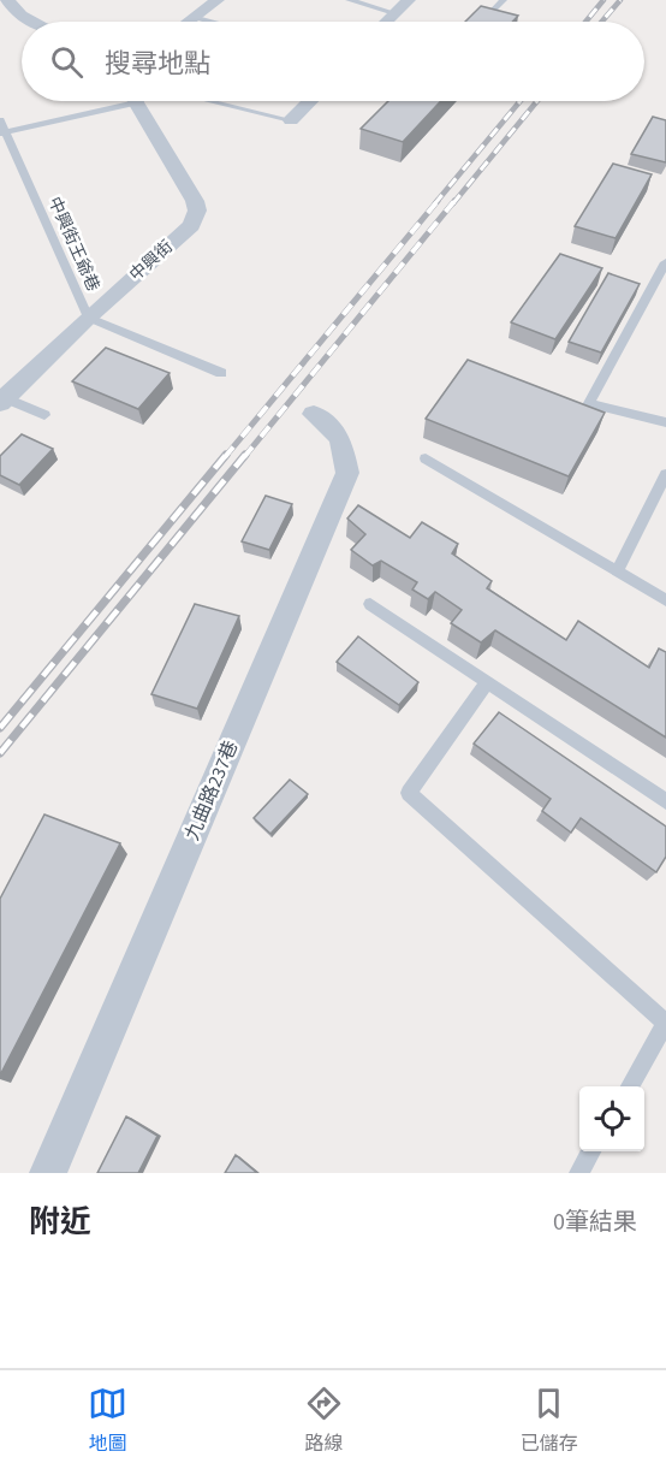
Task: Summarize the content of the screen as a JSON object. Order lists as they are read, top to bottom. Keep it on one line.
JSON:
{"streets":{"street":["中興街","九曲路237巷"],"lane":["中興街王爺巷"]},"crossings":[["中興街王爺巷","中興街"]],"page":{"search":"搜尋地點","heading":["附近","0筆結果"],"nav":["地圖","路線","已儲存"]}}
